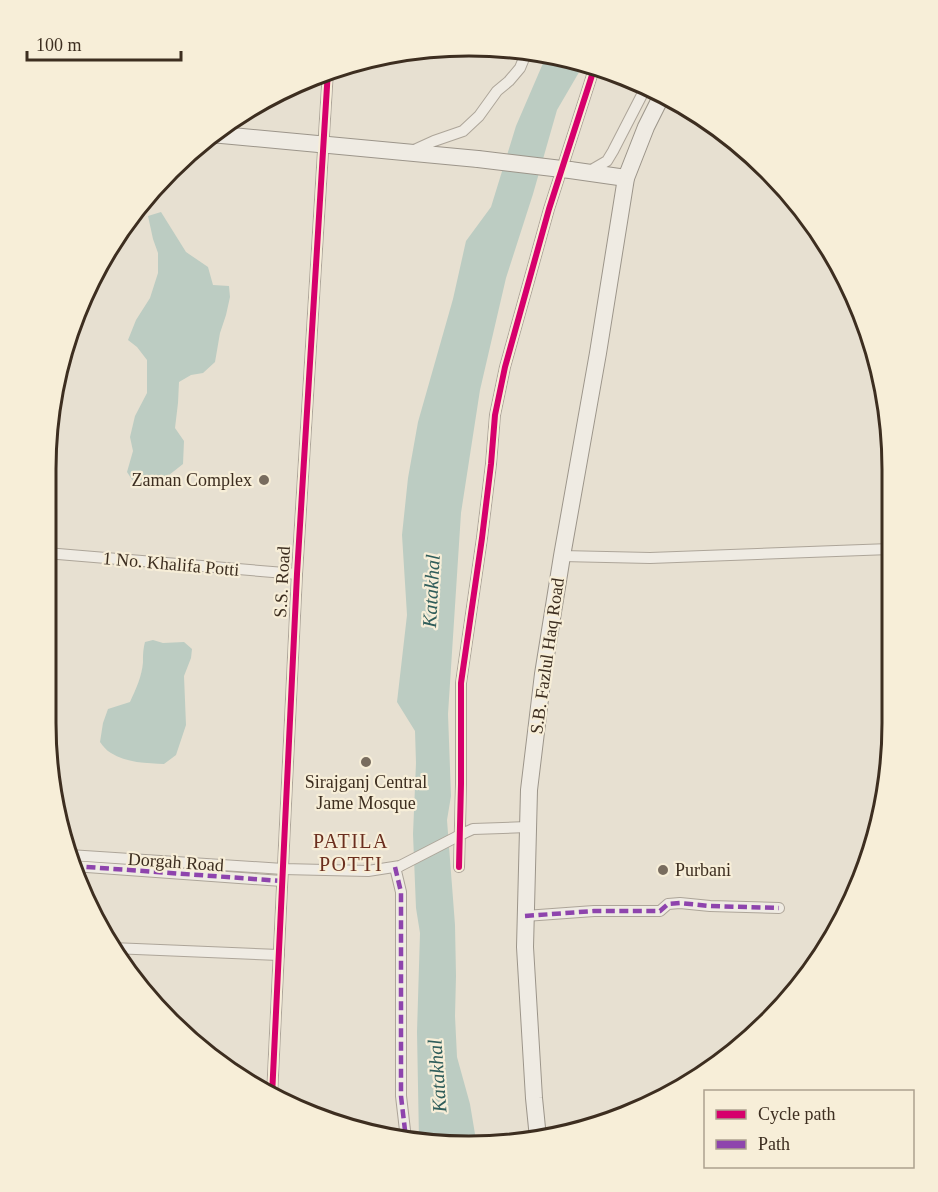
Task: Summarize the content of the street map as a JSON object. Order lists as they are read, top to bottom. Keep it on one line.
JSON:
{"streets":{"main road":["S.B. Fazlul Haq Road"],"street":["1 No. Khalifa Potti","S.S. Road","Dorgah Road"]},"crossings":[["1 No. Khalifa Potti","S.S. Road"],["S.S. Road","Dorgah Road"]],"districts":["PATILA POTTI"],"water":["Katakhal"],"places":["Zaman Complex","Sirajganj Central Jame Mosque","Purbani"],"legend":["Cycle path","Path"],"scale_bar":"100 m"}
